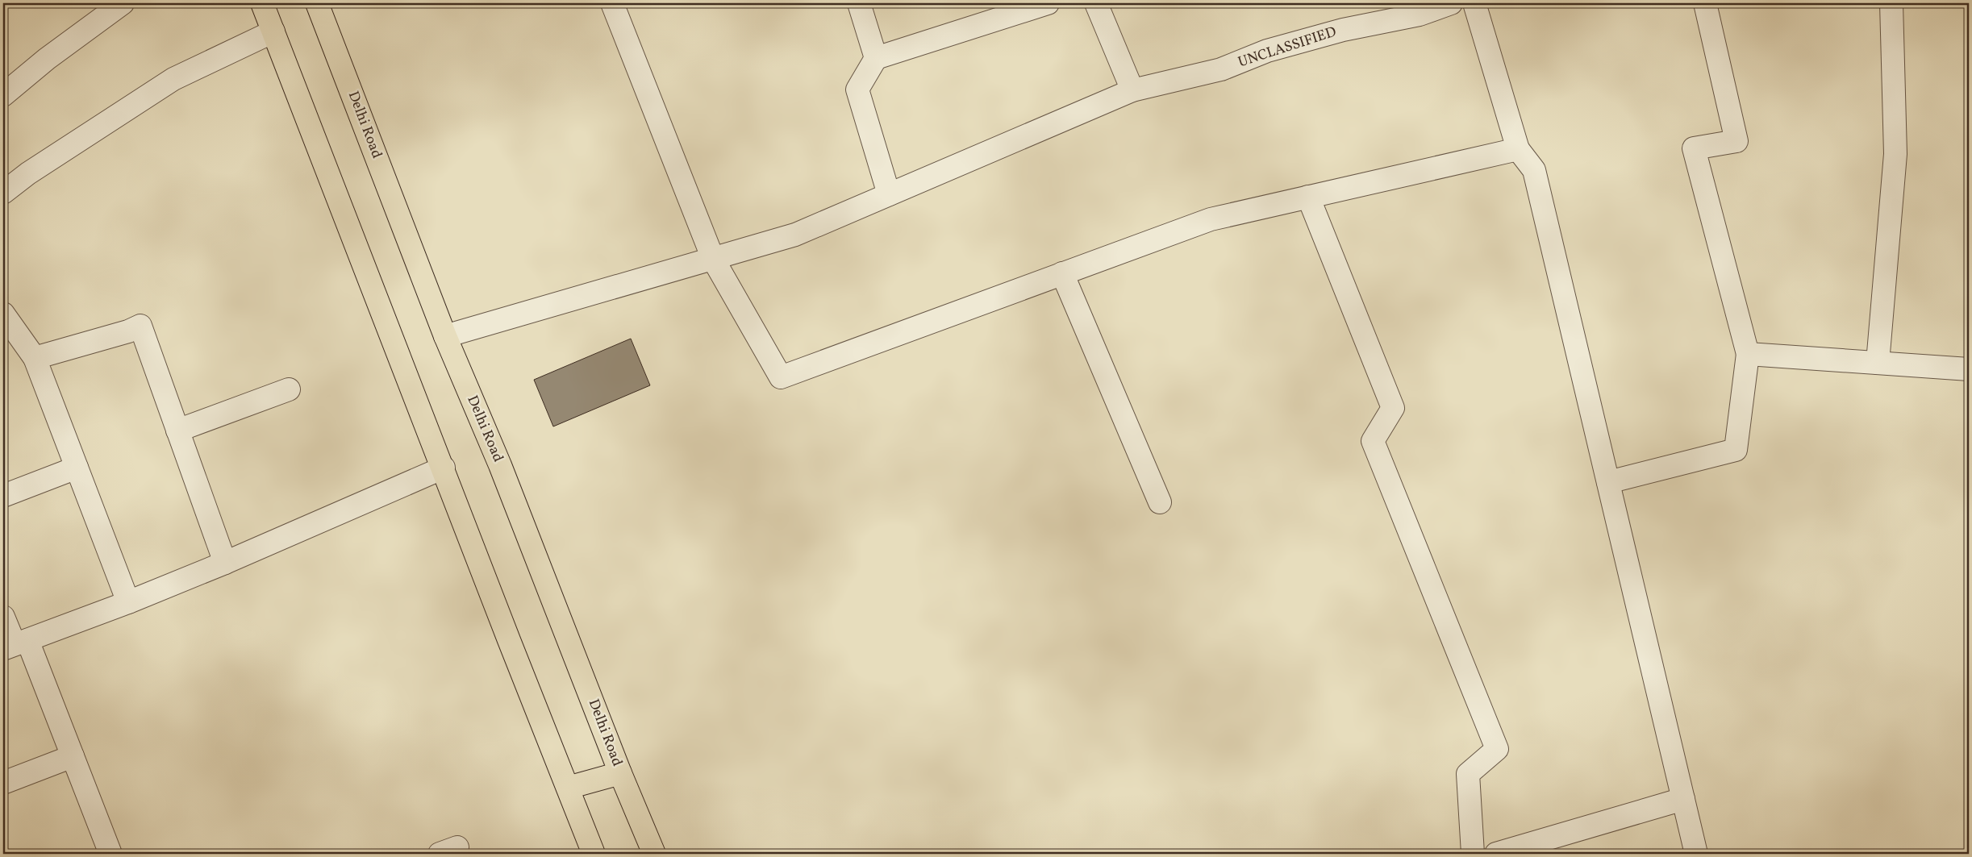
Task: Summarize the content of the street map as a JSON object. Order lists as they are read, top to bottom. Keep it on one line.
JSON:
{"streets":{"main road":["Delhi Road"],"street":["UNCLASSIFIED"]},"crossings":[["UNCLASSIFIED","Delhi Road"]]}
